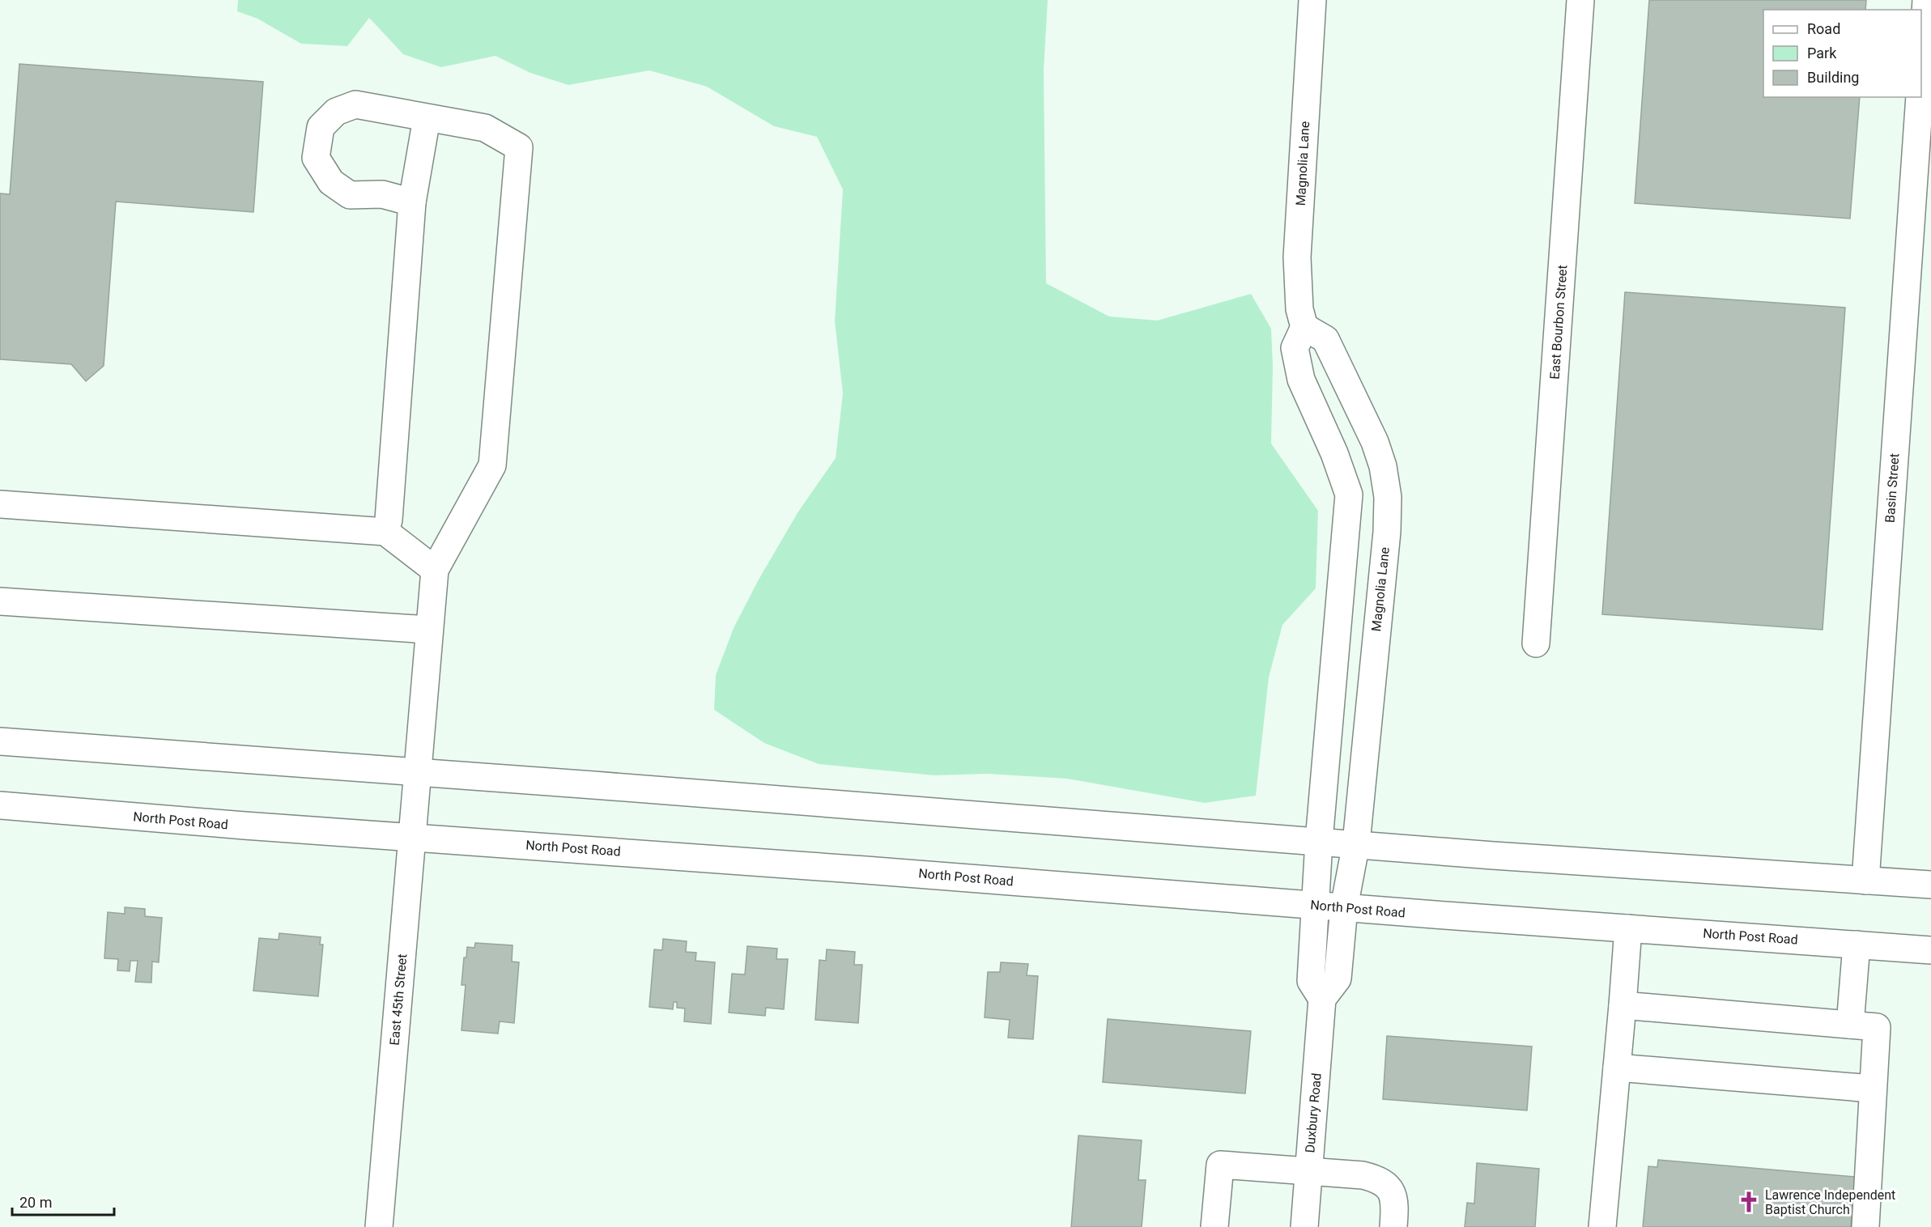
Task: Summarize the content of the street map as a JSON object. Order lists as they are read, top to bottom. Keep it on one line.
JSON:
{"streets":{"main road":["Magnolia Lane","East Bourbon Street","Basin Street","North Post Road","East 45th Street","Duxbury Road"]},"crossings":[["Magnolia Lane","North Post Road"],["North Post Road","East 45th Street"]],"places":{"church":["Lawrence Independent Baptist Church"]},"legend":["Road","Park","Building"],"scale_bar":"20 m"}
